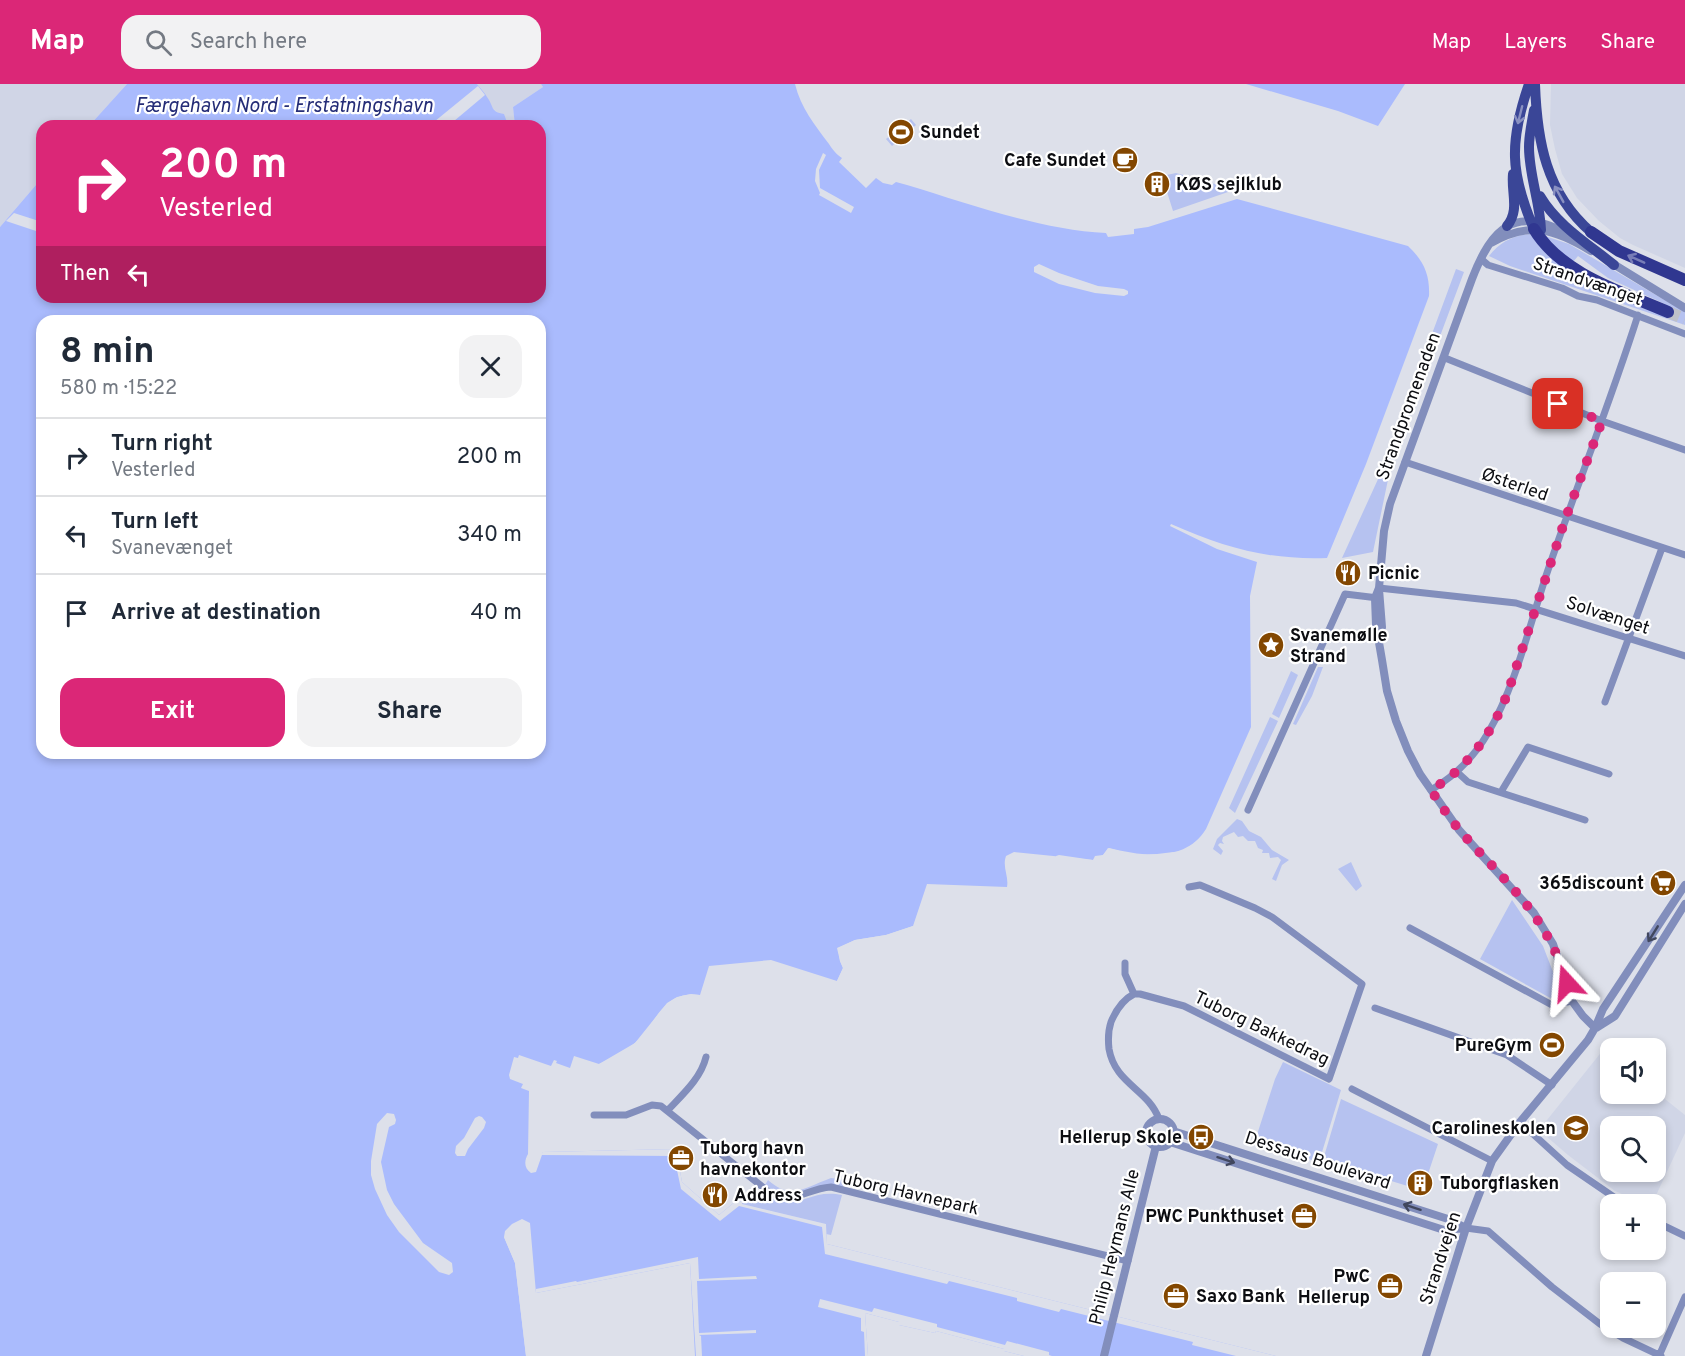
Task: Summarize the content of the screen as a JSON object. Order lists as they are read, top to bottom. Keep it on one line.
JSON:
{"streets":{"street":["Strandvænget","Strandpromenaden","Østerled","Solvænget","Tuborg Bakkedrag","Dessaus Boulevard","Tuborg Havnepark","Philip Heymans Alle","Strandvejen"]},"crossings":[["Strandvænget","Strandpromenaden"],["Strandpromenaden","Østerled"],["Strandpromenaden","Solvænget"],["Dessaus Boulevard","Philip Heymans Alle"],["Dessaus Boulevard","Strandvejen"],["Tuborg Havnepark","Philip Heymans Alle"]],"water":["Færgehavn Nord - Erstatningshavn"],"places":{"sports":["Sundet","PureGym"],"cafe":["Cafe Sundet"],"building":["KØS sejlklub","Tuborgflasken"],"restaurant":["Picnic","Address"],"place":["Svanemølle Strand"],"supermarket":["365discount"],"school or university":["Carolineskolen"],"bus stop":["Hellerup Skole"],"office":["Tuborg havn havnekontor","PWC Punkthuset","PwC Hellerup","Saxo Bank"]},"page":{"header":"Map","search":"Search here","nav":["Map","Layers","Share"],"turn":["200 m","Vesterled"],"then":"Then","heading":["8 min","580 m · 15:22"],"list":[{"name":"Turn right","note":"Vesterled","value":"200 m"},{"name":"Turn left","note":"Svanevænget","value":"340 m"},{"name":"Arrive at destination","value":"40 m"}],"buttons":["Exit","Share"],"map_buttons":["+","−"]}}
